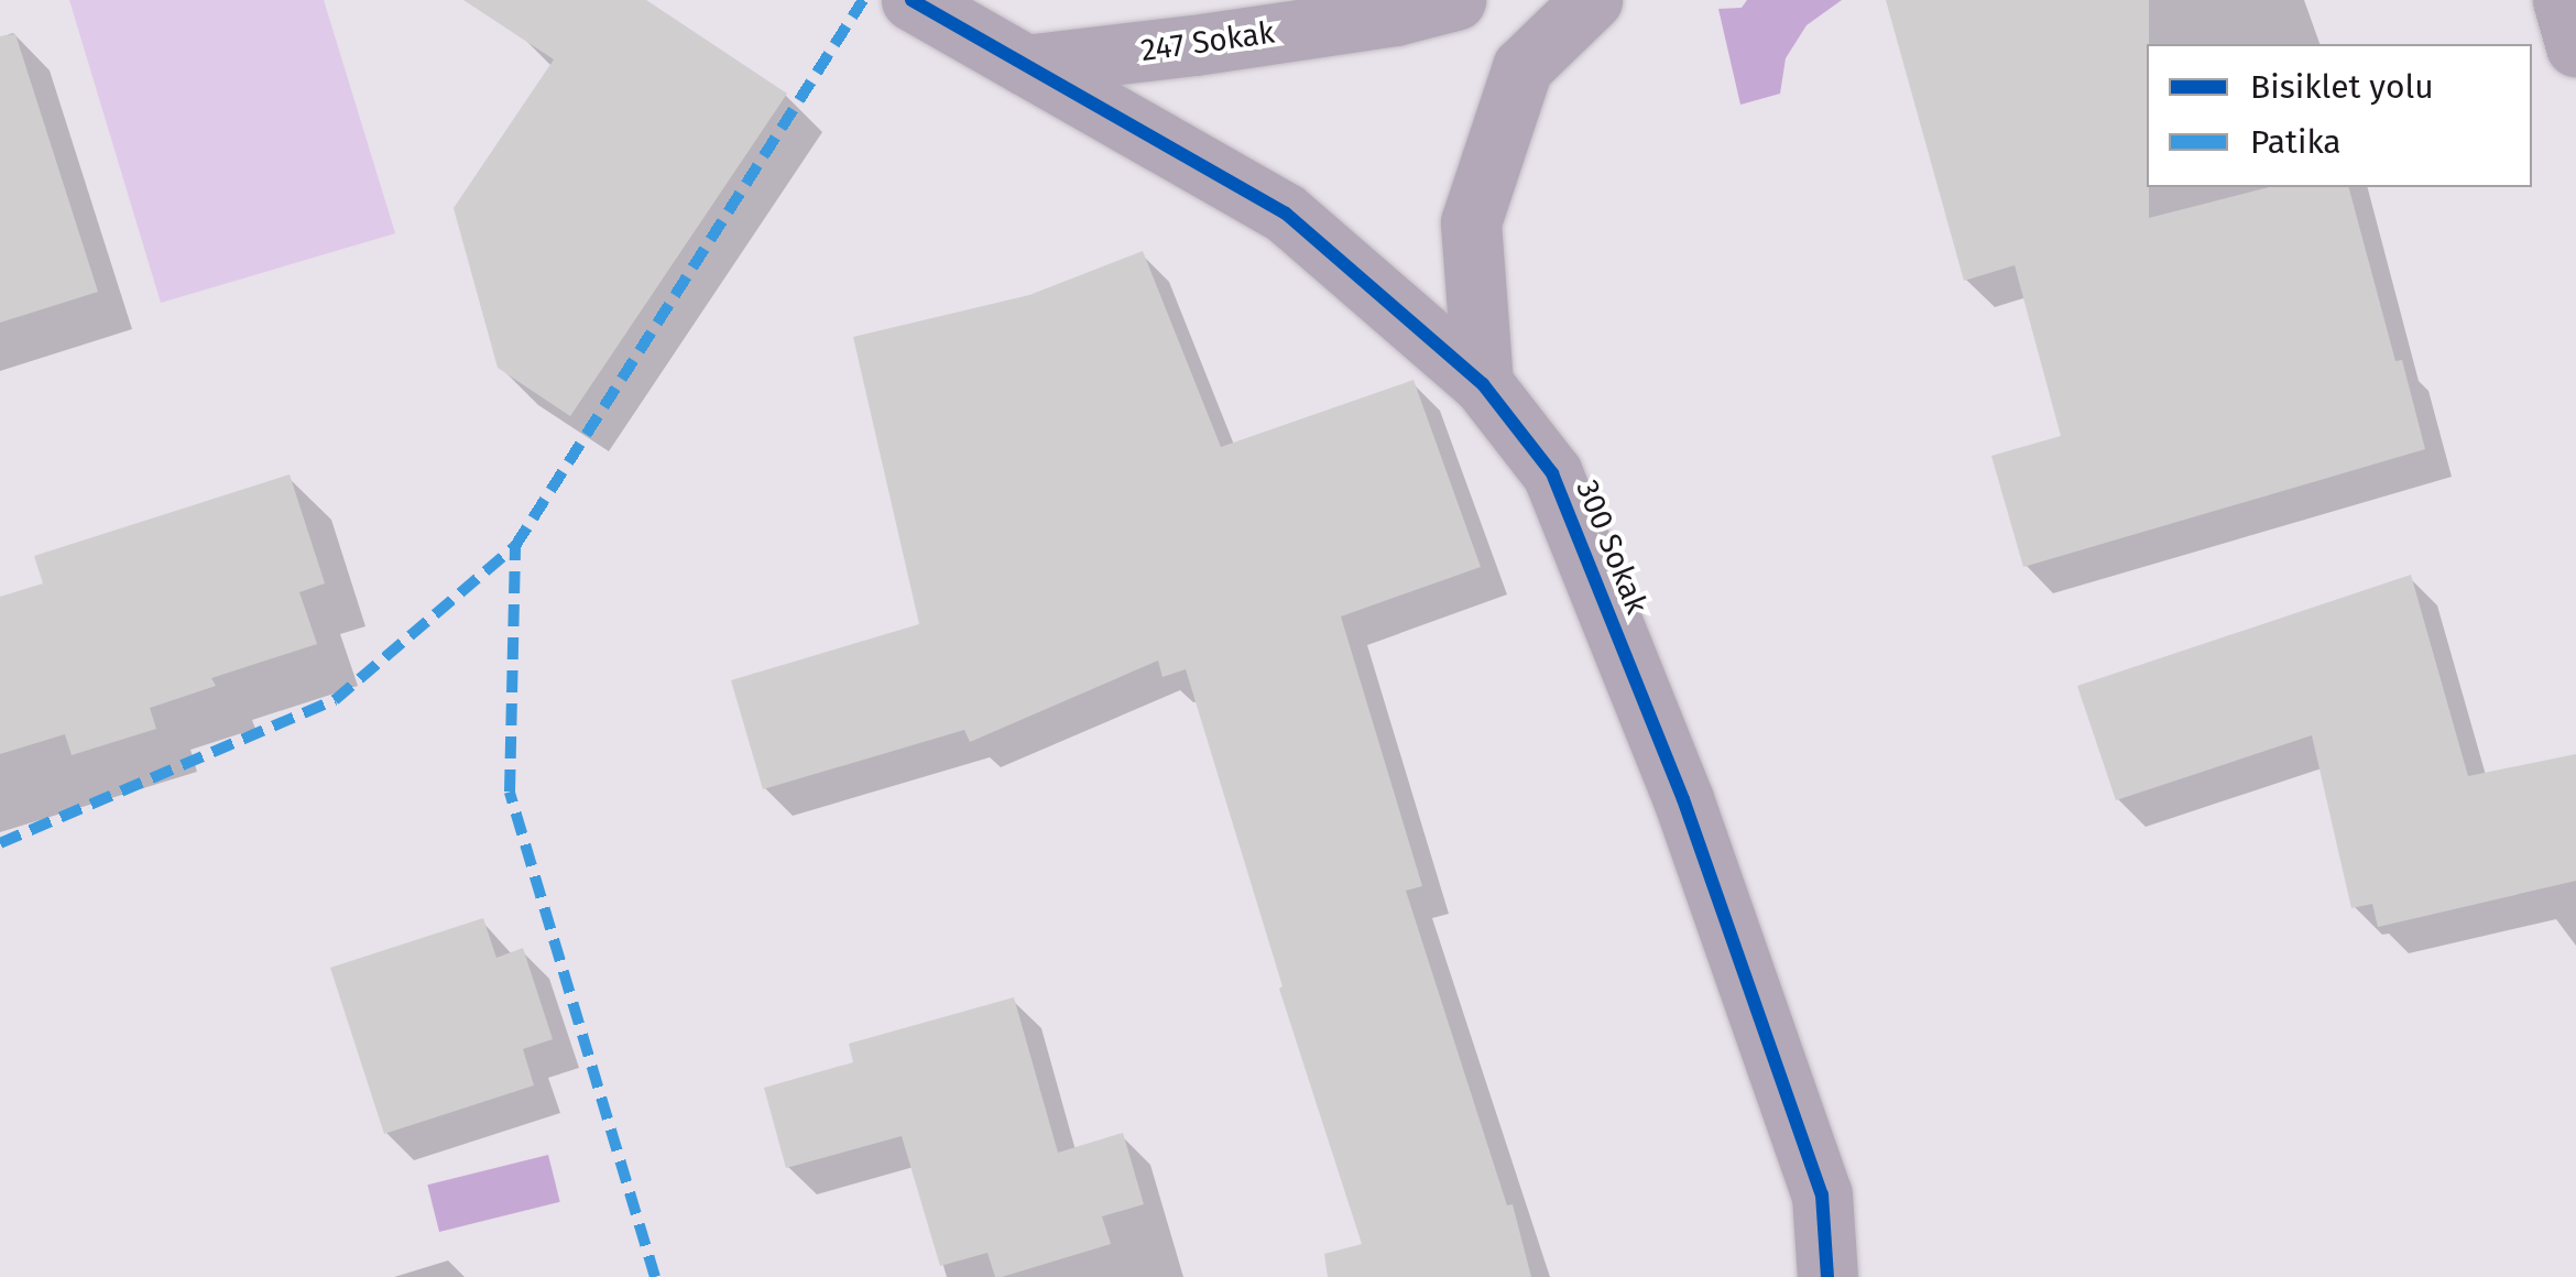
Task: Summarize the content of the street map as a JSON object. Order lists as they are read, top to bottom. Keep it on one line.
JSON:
{"streets":{"street":["247 Sokak","300 Sokak"]},"crossings":[["247 Sokak","300 Sokak"]],"legend":["Bisiklet yolu","Patika"]}
